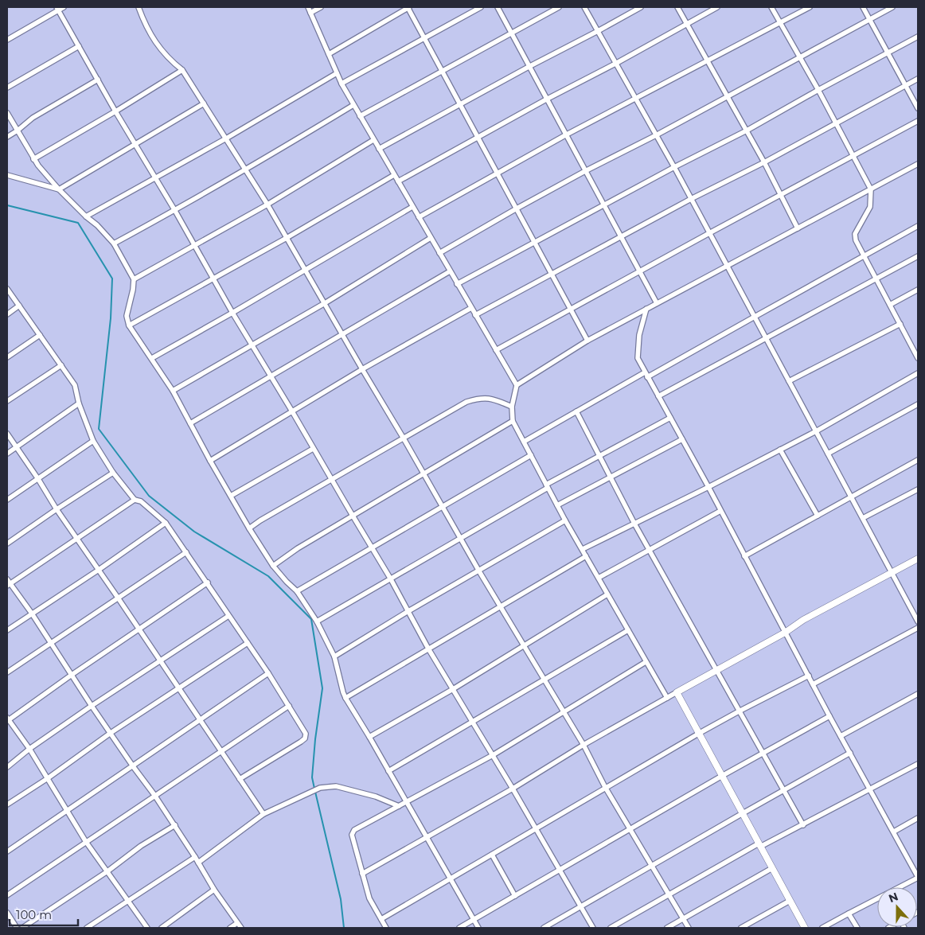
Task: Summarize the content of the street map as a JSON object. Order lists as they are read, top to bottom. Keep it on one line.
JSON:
{"scale_bar":"100 m","north":"top"}
